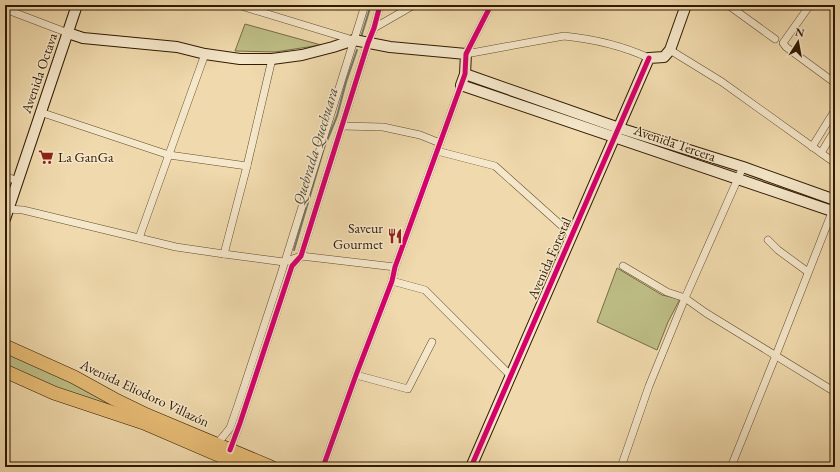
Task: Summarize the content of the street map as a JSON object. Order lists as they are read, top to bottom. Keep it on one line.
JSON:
{"streets":{"highway":["Avenida Eliodoro Villazón"],"street":["Avenida Octava","Avenida Tercera","Avenida Forestal"]},"crossings":[["Avenida Tercera","Avenida Forestal"]],"water":["Quebrada Quechuara"],"places":{"supermarket":["La GanGa"],"restaurant":["Saveur Gourmet"]},"north":"top"}
